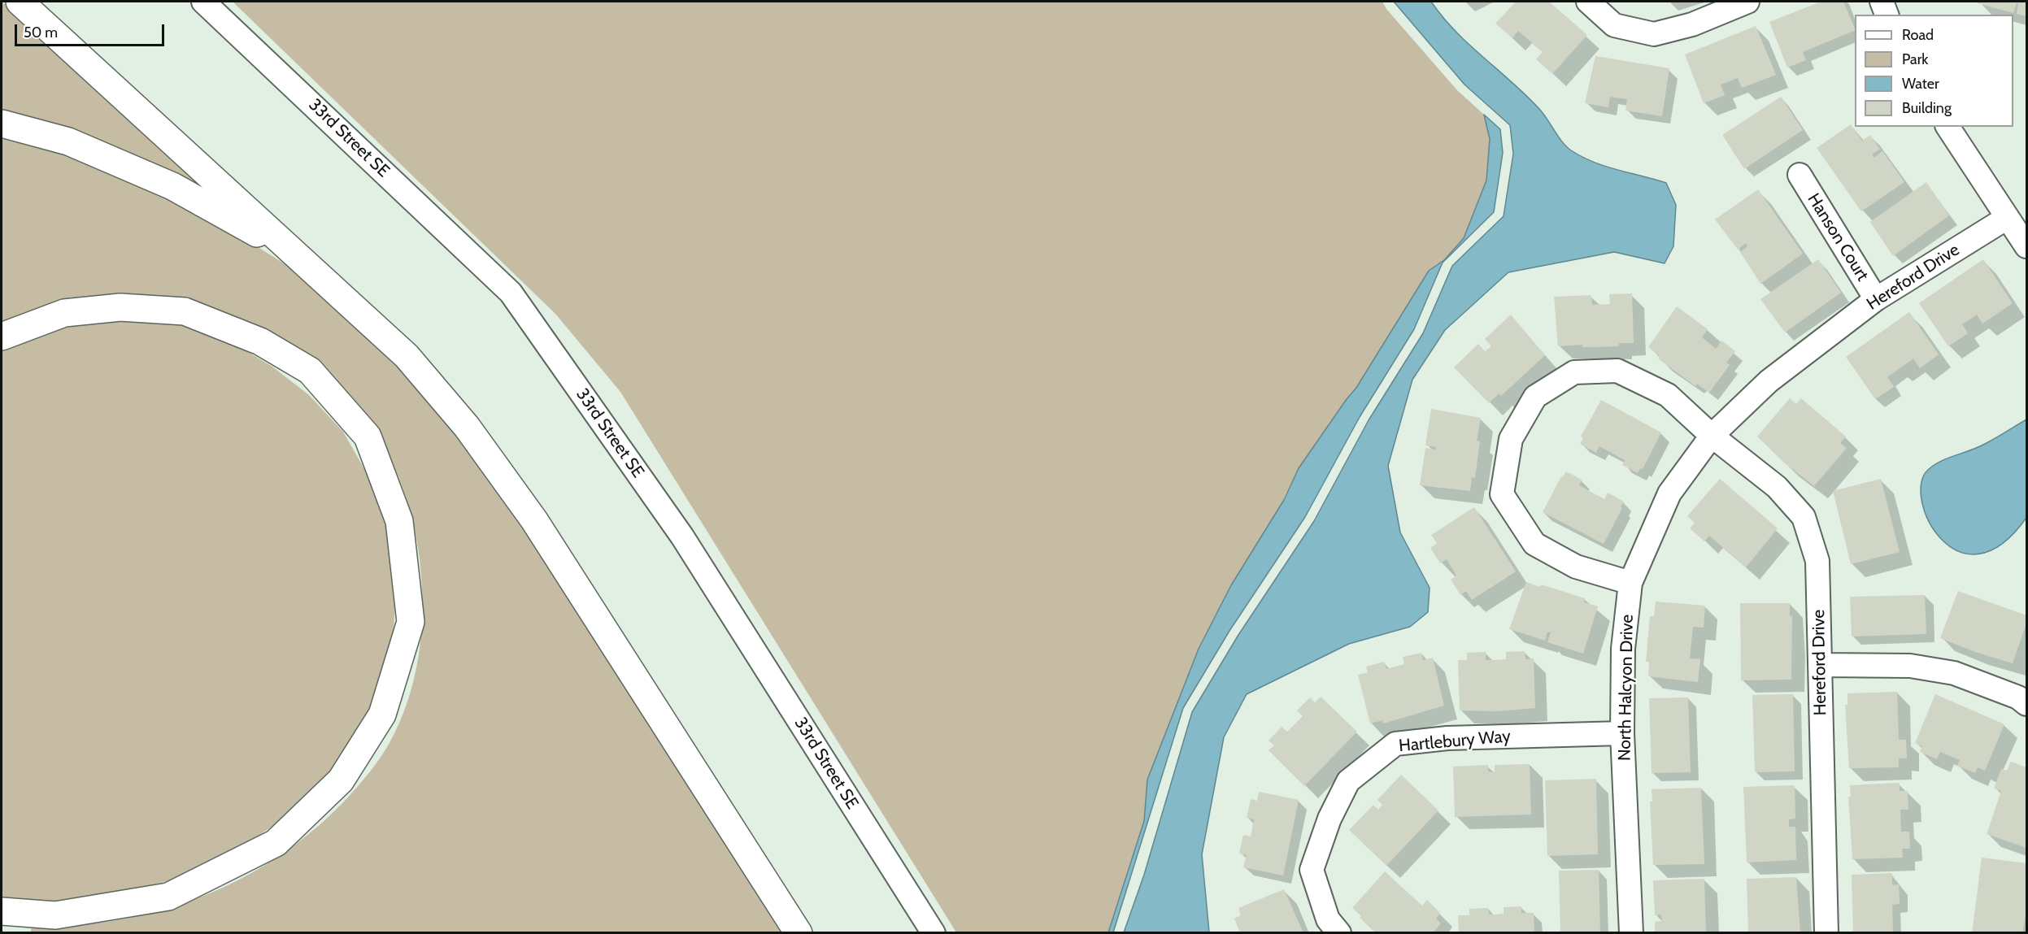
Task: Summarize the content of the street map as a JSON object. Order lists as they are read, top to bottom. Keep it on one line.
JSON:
{"streets":{"street":["33rd Street SE","Hanson Court","Hereford Drive","North Halcyon Drive","Hartlebury Way"]},"crossings":[["Hanson Court","Hereford Drive"],["Hereford Drive","North Halcyon Drive"],["North Halcyon Drive","Hartlebury Way"]],"legend":["Road","Park","Water","Building"],"scale_bar":"50 m"}
